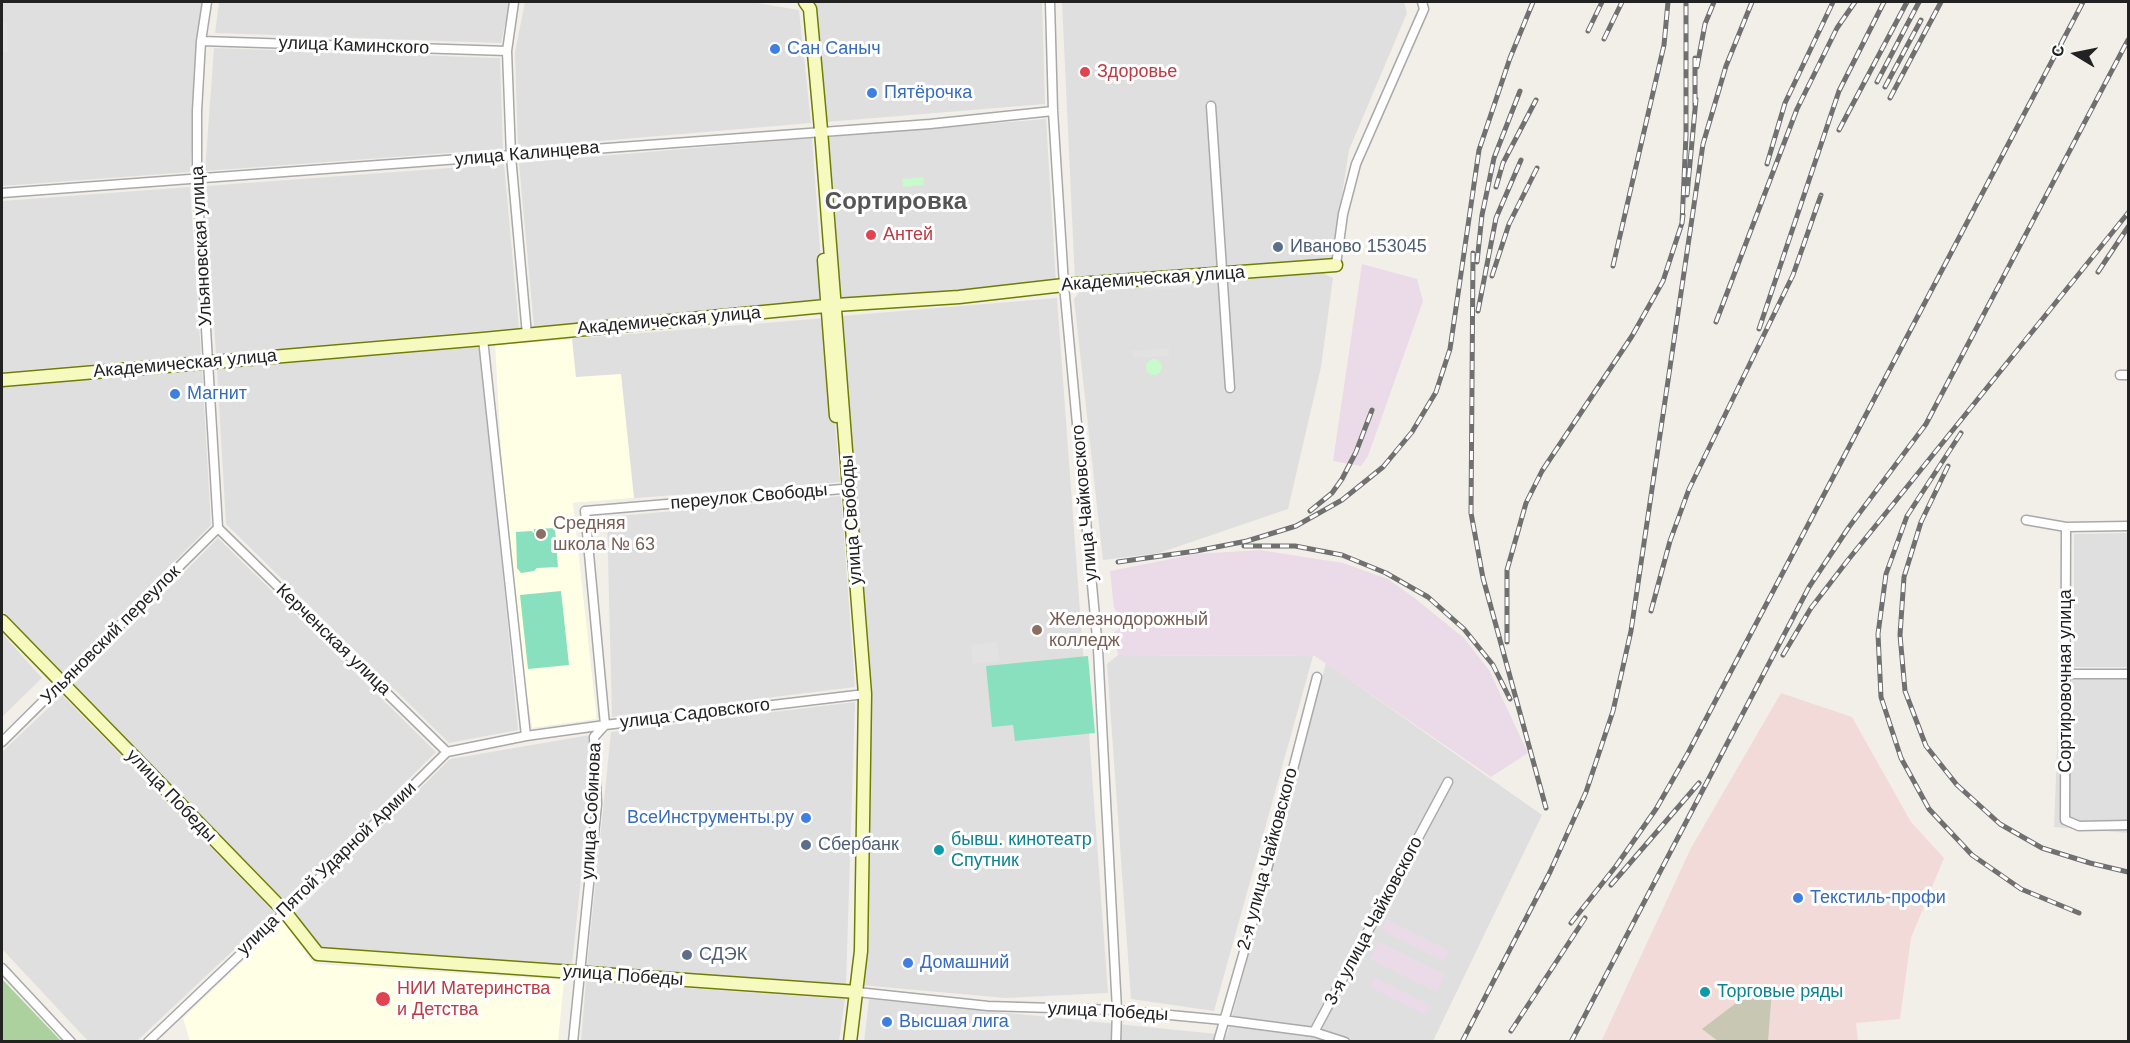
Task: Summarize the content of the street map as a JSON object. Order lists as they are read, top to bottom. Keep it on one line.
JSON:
{"streets":{"street":["улица Каминского","улица Калинцева","Ульяновская улица","Академическая улица","переулок Свободы","улица Чайковского","улица Свободы","Ульяновский переулок","Керченская улица","Сортировочная улица","улица Садовского","улица Победы","улица Собинова","2-я улица Чайковского","улица Пятой Ударной Армии","3-я улица Чайковского"]},"crossings":[["улица Каминского","Ульяновская улица"],["улица Калинцева","Ульяновская улица"],["улица Калинцева","улица Чайковского"],["улица Калинцева","улица Свободы"],["Ульяновская улица","Академическая улица"],["Ульяновская улица","Ульяновский переулок"],["Ульяновская улица","Керченская улица"],["Академическая улица","улица Чайковского"],["Академическая улица","улица Свободы"],["переулок Свободы","улица Свободы"],["переулок Свободы","улица Собинова"],["улица Чайковского","улица Победы"],["улица Свободы","улица Садовского"],["улица Свободы","улица Победы"],["Ульяновский переулок","Керченская улица"],["Ульяновский переулок","улица Победы"],["Керченская улица","улица Пятой Ударной Армии"],["улица Садовского","улица Собинова"],["улица Победы","улица Собинова"],["улица Победы","2-я улица Чайковского"],["улица Победы","улица Пятой Ударной Армии"],["улица Победы","3-я улица Чайковского"]],"districts":["Сортировка"],"places":["Сан Саныч","Здоровье","Пятёрочка","Антей","Иваново 153045","Магнит","Средняя школа № 63","Железнодорожный колледж","ВсеИнструменты.ру","Сбербанк","бывш. кинотеатр Спутник","Текстиль-профи","СДЭК","Домашний","Торговые ряды","НИИ Материнства и Детства","Высшая лига"],"north":"left"}
